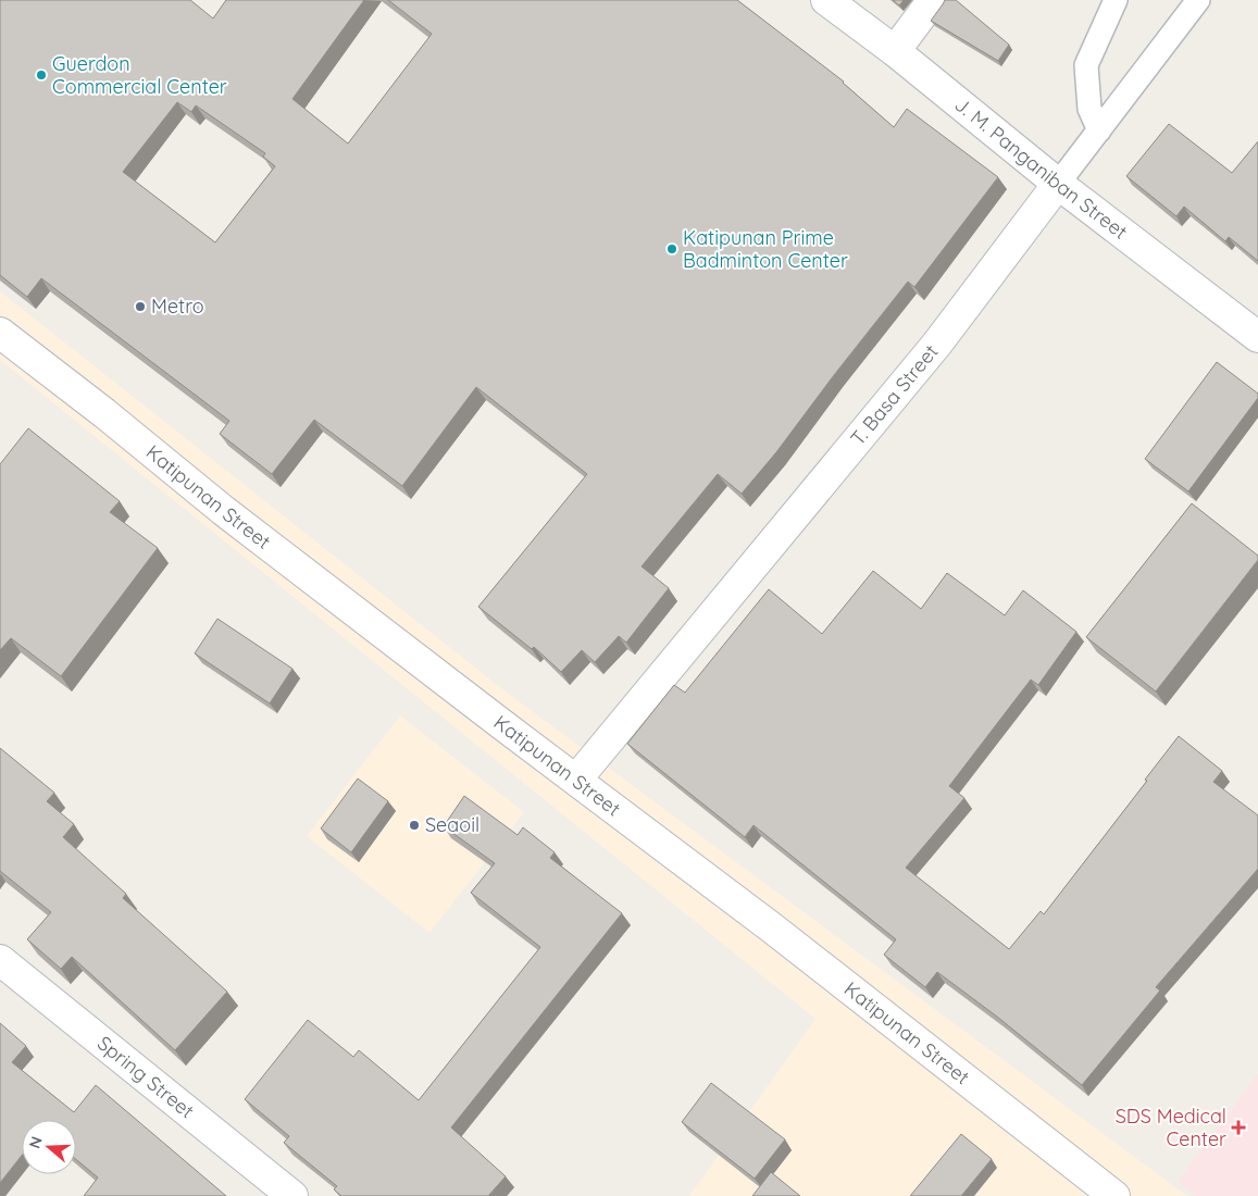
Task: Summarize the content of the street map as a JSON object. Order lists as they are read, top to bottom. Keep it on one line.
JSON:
{"streets":{"street":["J. M. Panganiban Street","T. Basa Street","Katipunan Street","Spring Street"]},"crossings":[["J. M. Panganiban Street","T. Basa Street"],["T. Basa Street","Katipunan Street"]],"places":{"other":["Guerdon Commercial Center","Katipunan Prime Badminton Center","Metro","Seaoil"],"health":["SDS Medical Center"]},"north":"left"}
